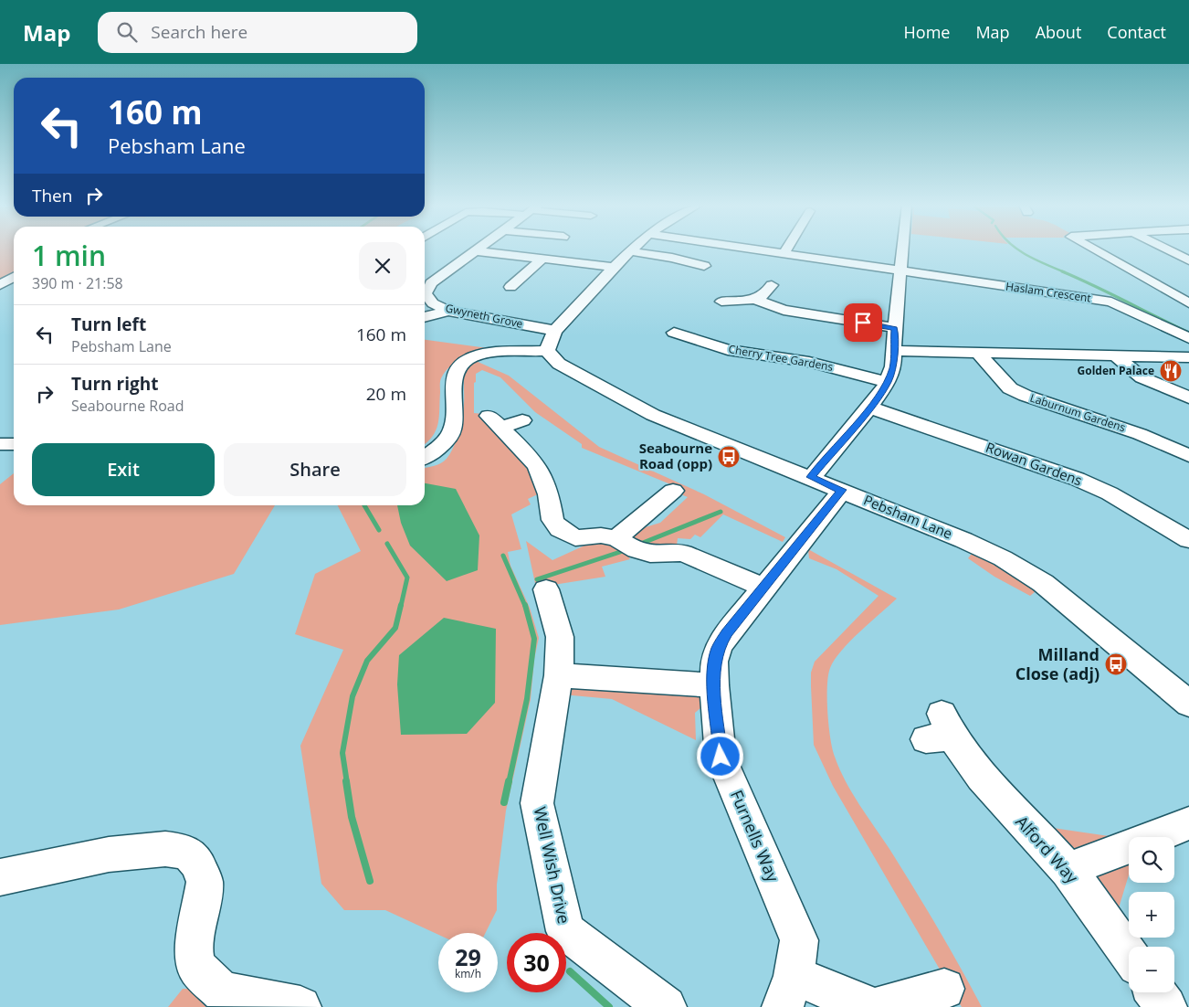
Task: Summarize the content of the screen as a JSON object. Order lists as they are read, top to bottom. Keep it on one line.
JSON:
{"streets":{"street":["Haslam Crescent","Gwyneth Grove","Cherry Tree Gardens","Laburnum Gardens","Rowan Gardens","Pebsham Lane","Furnells Way","Alford Way","Well Wish Drive"]},"crossings":[["Pebsham Lane","Furnells Way"]],"places":{"restaurant":["Golden Palace"],"bus stop":["Seabourne Road (opp)","Milland Close (adj)"]},"page":{"header":"Map","search":"Search here","nav":["Home","Map","About","Contact"],"turn":["160 m","Pebsham Lane"],"then":"Then","heading":["1 min","390 m · 21:58"],"list":[{"name":"Turn left","note":"Pebsham Lane","value":"160 m"},{"name":"Turn right","note":"Seabourne Road","value":"20 m"}],"buttons":["Exit","Share"],"map_buttons":["+","−"],"speed":"29 km/h","limit":"30"}}
